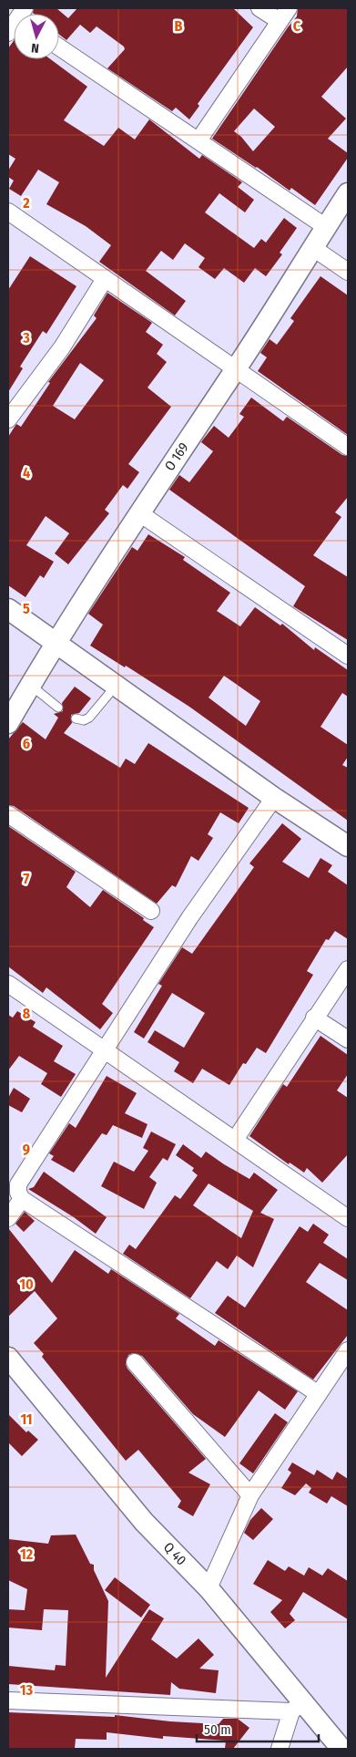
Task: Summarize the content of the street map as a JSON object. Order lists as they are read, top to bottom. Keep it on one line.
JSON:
{"streets":{"street":["O 169","Q 40"]},"scale_bar":"50 m","north":"bottom","grid":{"columns":["B","C"],"rows":["2","3","4","5","6","7","8","9","10","11","12","13"]}}
